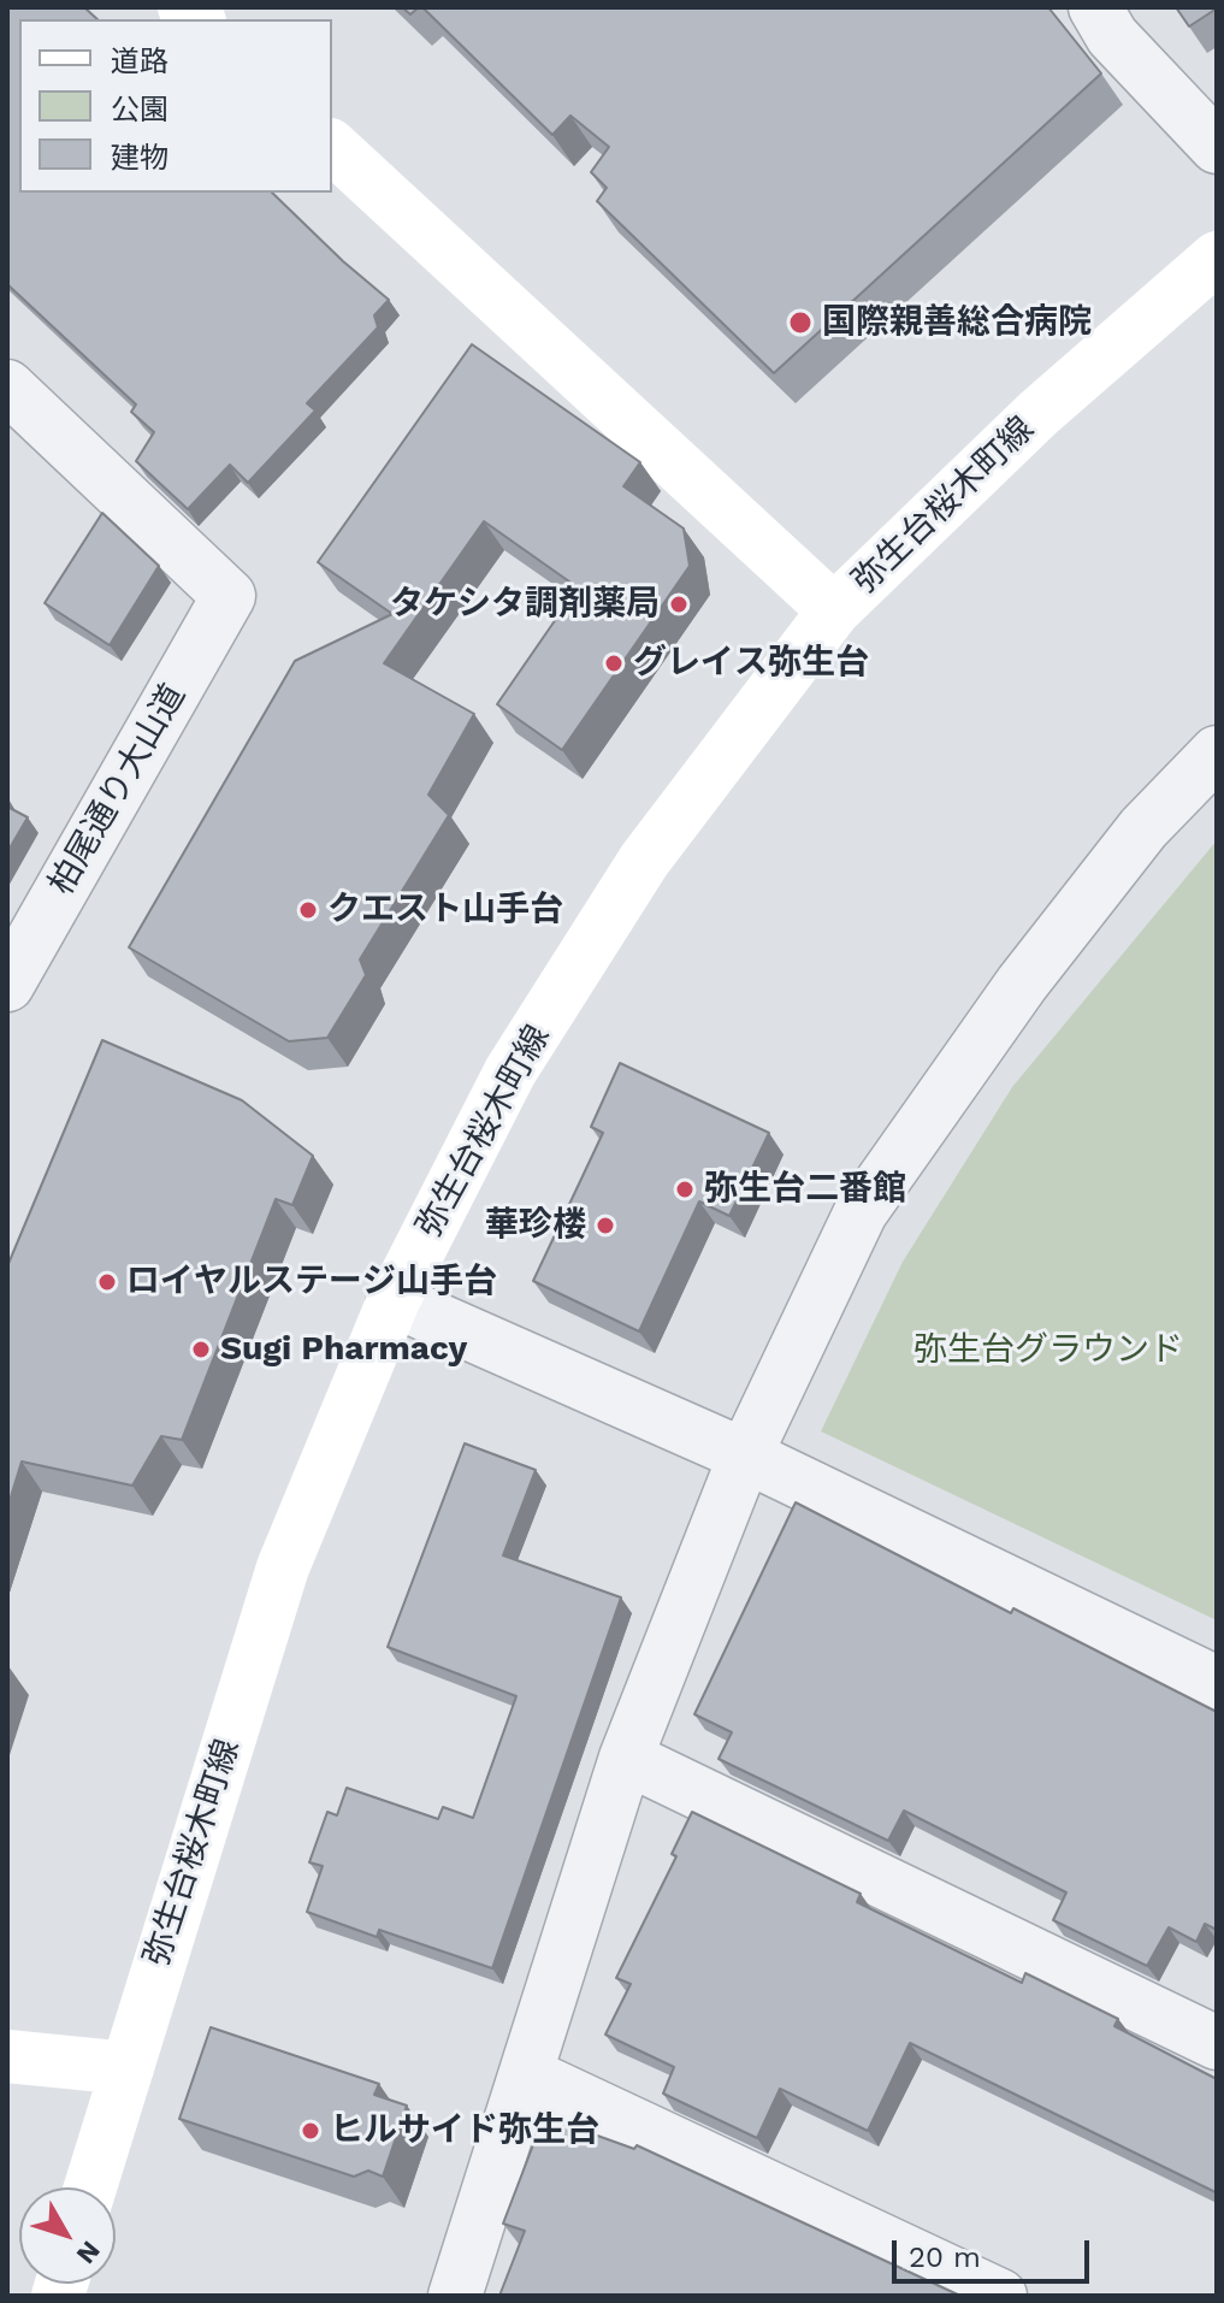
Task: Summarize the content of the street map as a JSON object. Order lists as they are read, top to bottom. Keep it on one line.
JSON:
{"streets":{"main road":["弥生台桜木町線"],"street":["柏尾通り大山道"]},"parks":["弥生台グラウンド"],"places":["国際親善総合病院","タケシタ調剤薬局","グレイス弥生台","クエスト山手台","弥生台二番館","華珍楼","ロイヤルステージ山手台","Sugi Pharmacy","ヒルサイド弥生台"],"legend":["道路","公園","建物"],"scale_bar":"20 m","north":"bottom right"}
